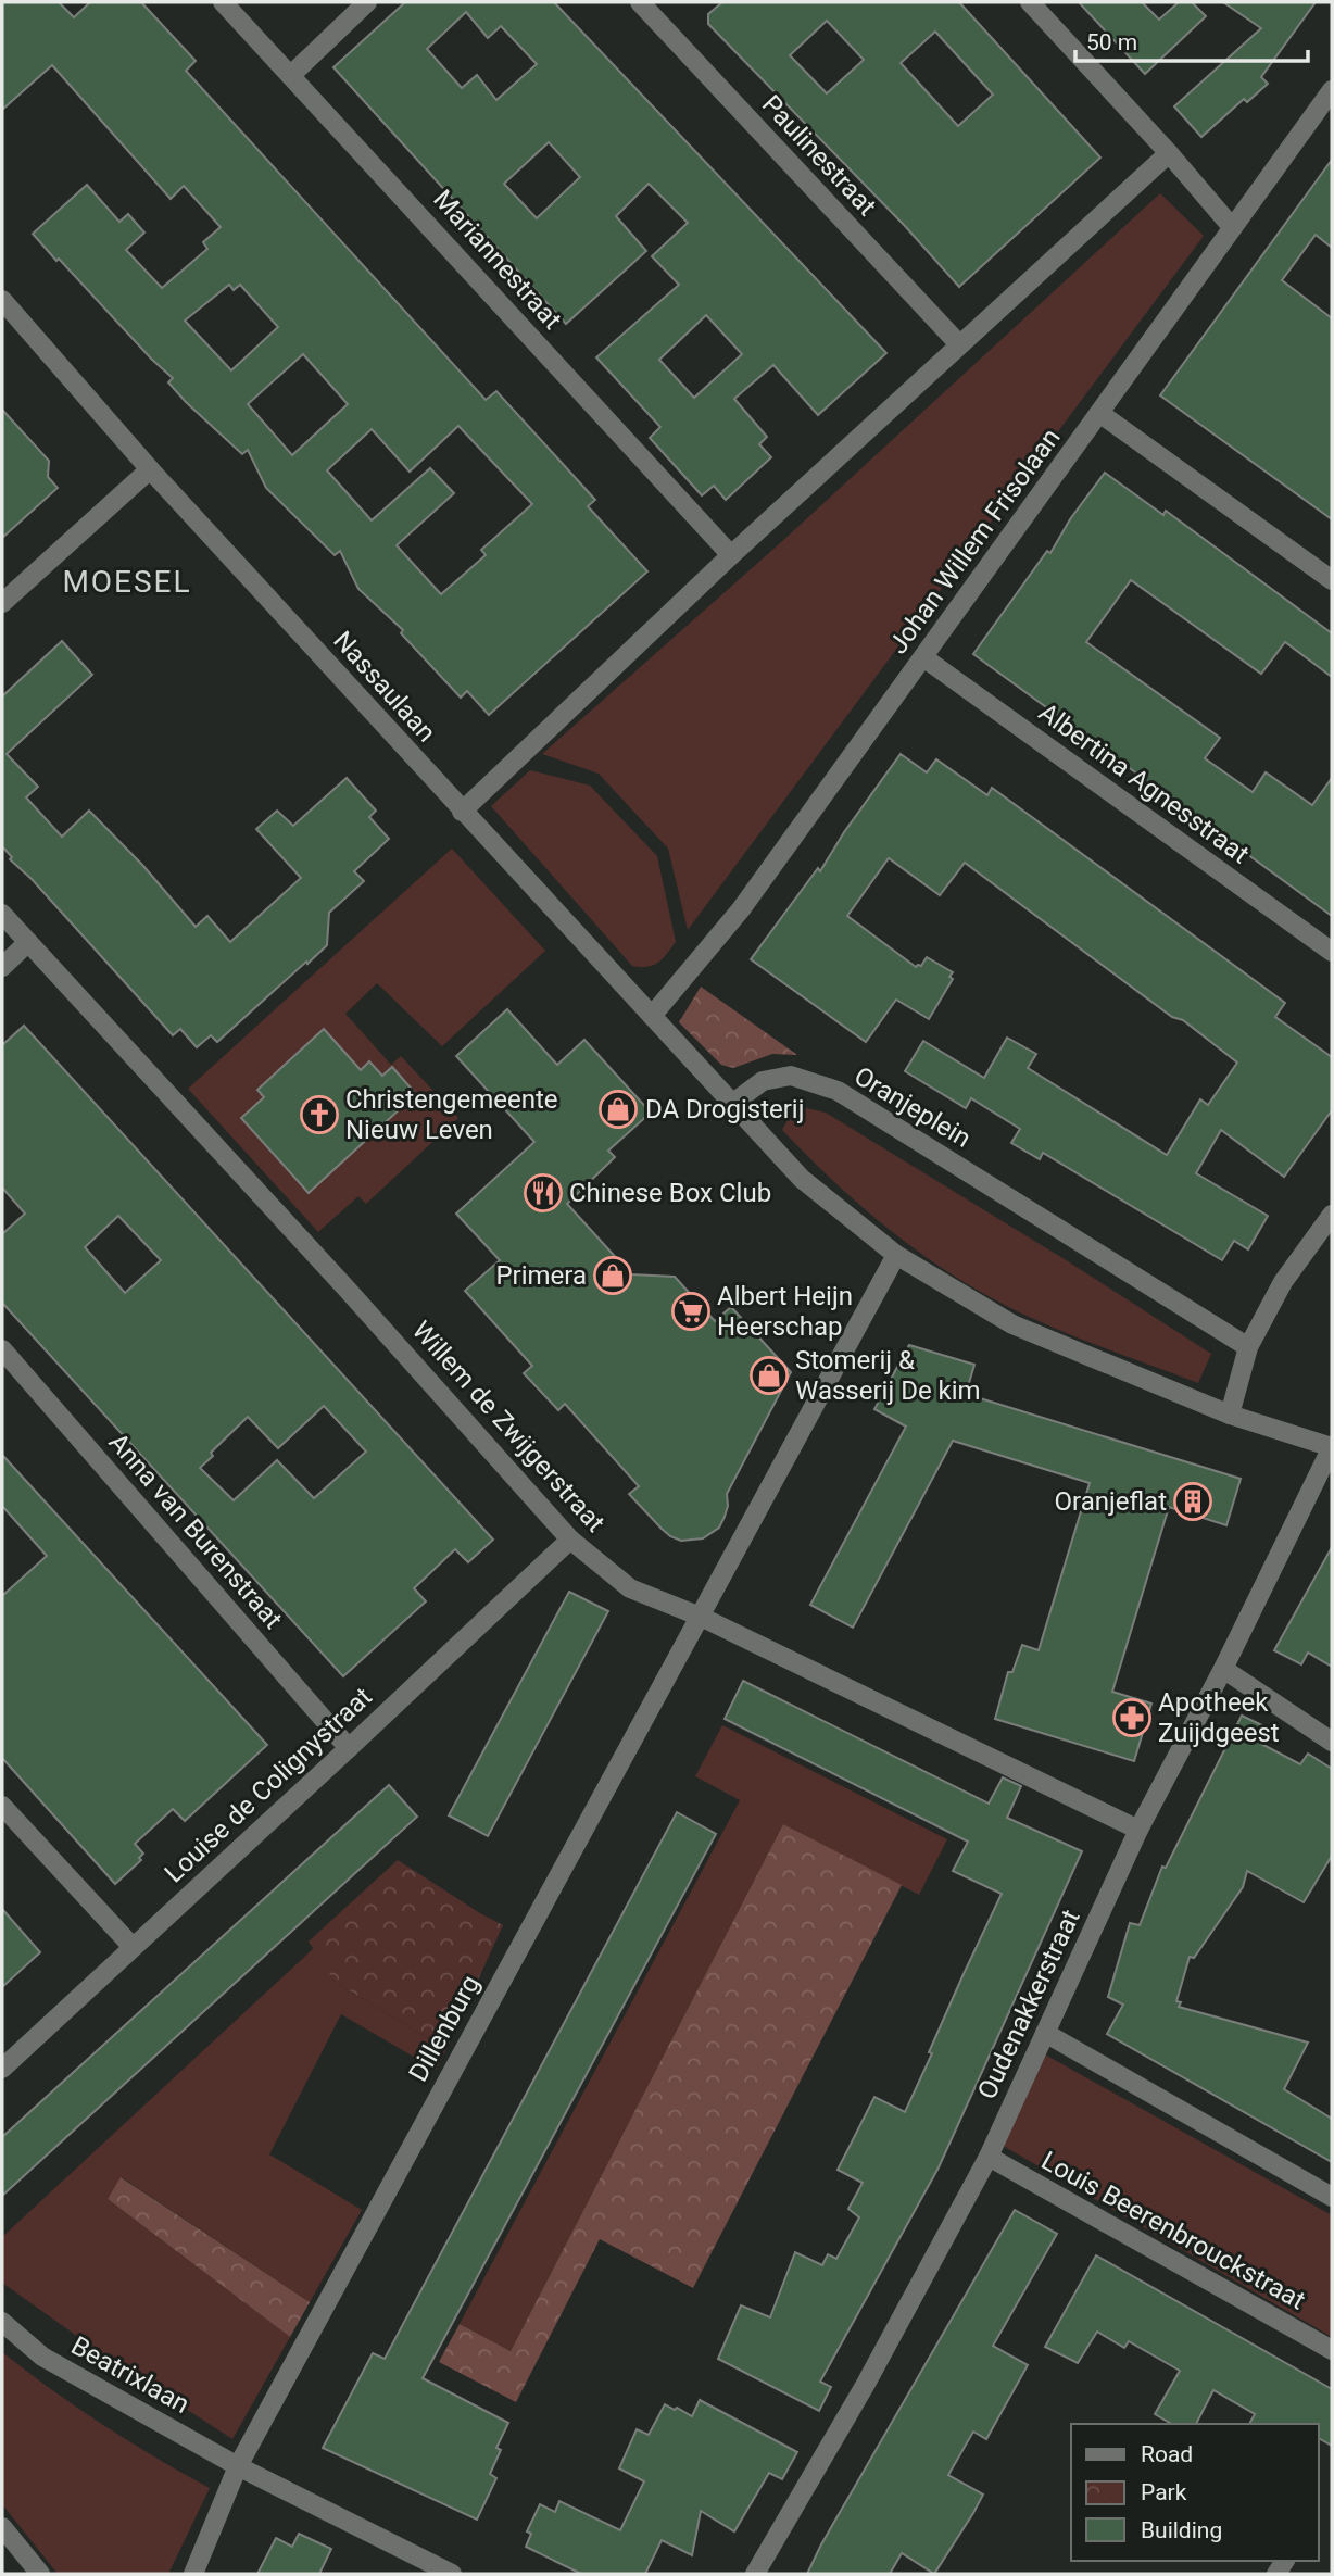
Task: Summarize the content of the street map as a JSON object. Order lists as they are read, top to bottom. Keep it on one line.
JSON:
{"streets":{"street":["Paulinestraat","Mariannestraat","Johan Willem Frisolaan","Nassaulaan","Albertina Agnesstraat","Oranjeplein","Willem de Zwijgerstraat","Anna van Burenstraat","Louise de Colignystraat","Oudenakkerstraat","Dillenburg","Louis Beerenbrouckstraat","Beatrixlaan"]},"crossings":[["Johan Willem Frisolaan","Nassaulaan"],["Johan Willem Frisolaan","Albertina Agnesstraat"],["Nassaulaan","Oranjeplein"],["Willem de Zwijgerstraat","Louise de Colignystraat"],["Willem de Zwijgerstraat","Oudenakkerstraat"],["Willem de Zwijgerstraat","Dillenburg"],["Anna van Burenstraat","Louise de Colignystraat"],["Oudenakkerstraat","Louis Beerenbrouckstraat"],["Dillenburg","Beatrixlaan"]],"districts":["MOESEL"],"places":{"shop":["DA Drogisterij","Primera","Stomerij & Wasserij De kim"],"church":["Christengemeente Nieuw Leven"],"restaurant":["Chinese Box Club"],"supermarket":["Albert Heijn Heerschap"],"building":["Oranjeflat"],"pharmacy":["Apotheek Zuijdgeest"]},"legend":["Road","Park","Building"],"scale_bar":"50 m"}
